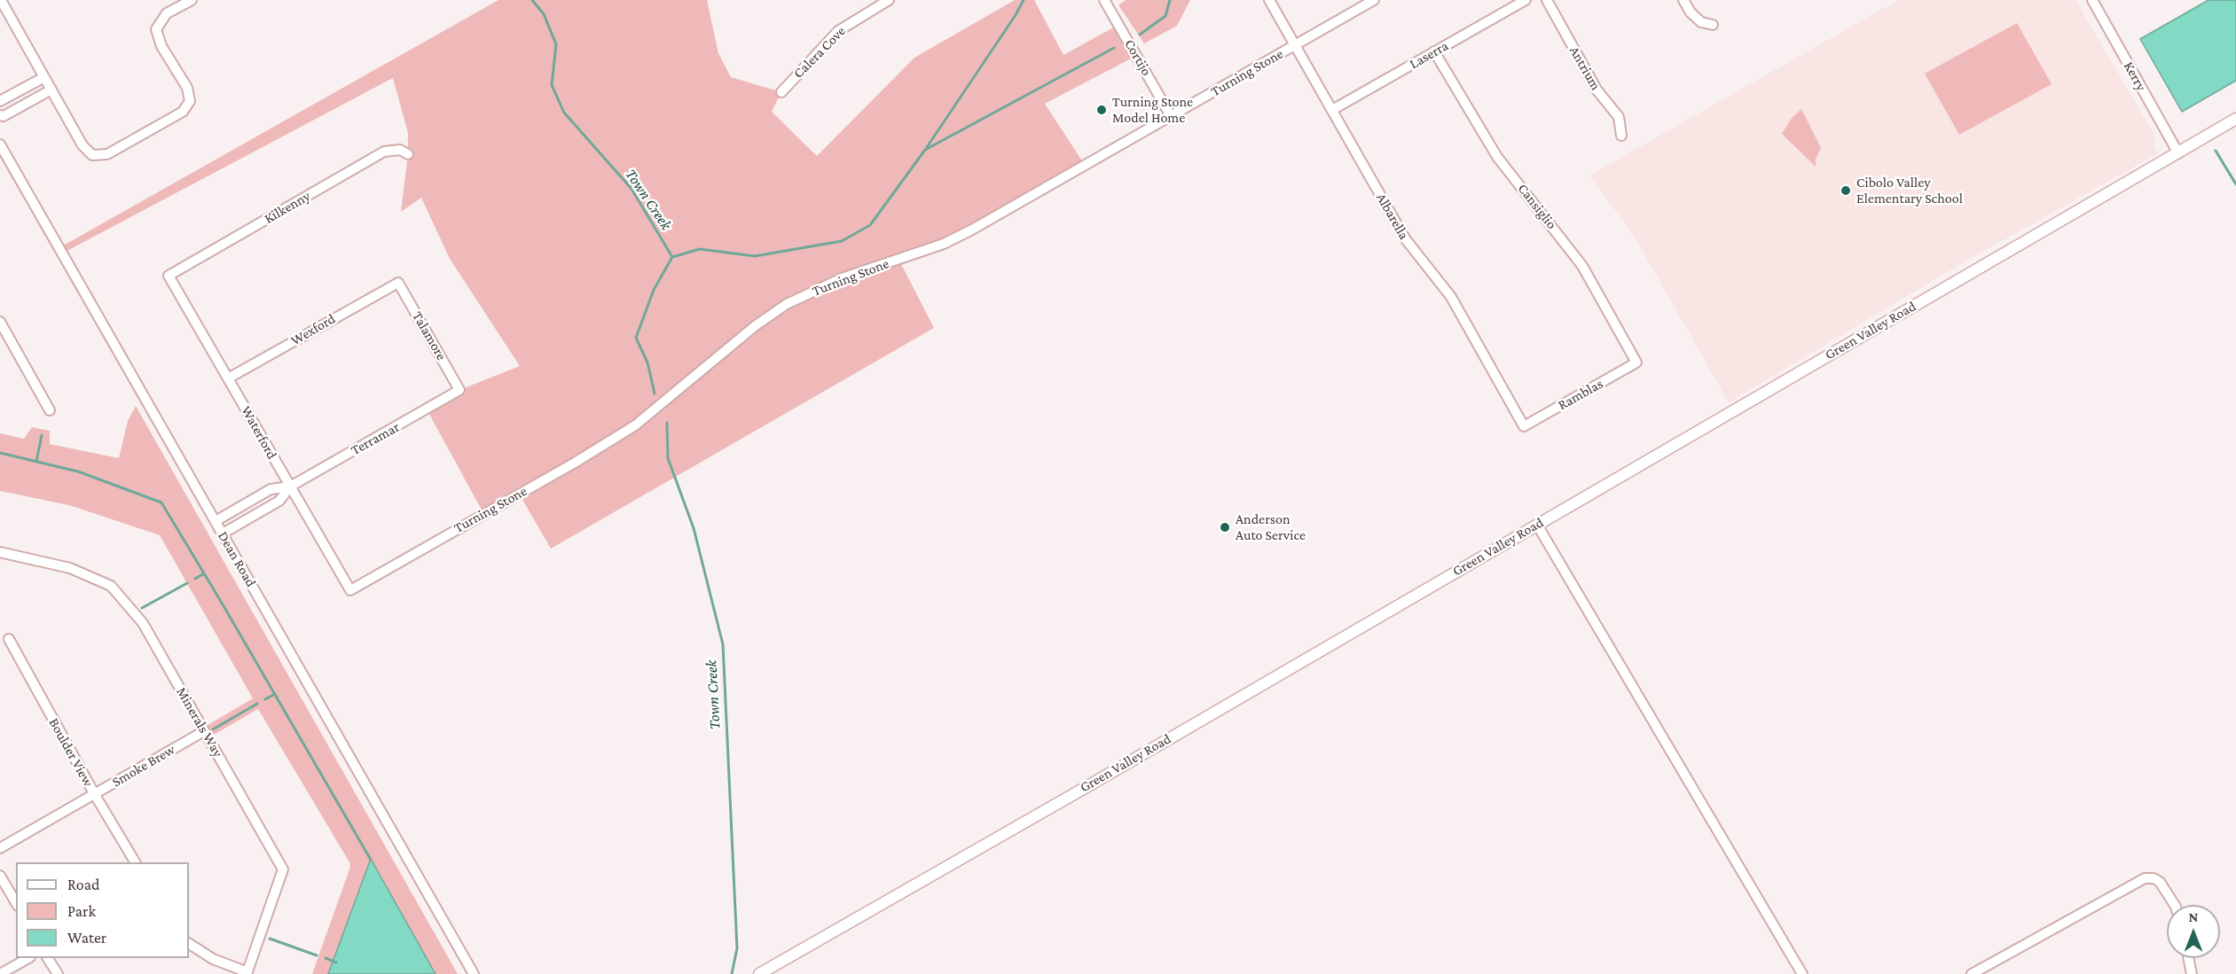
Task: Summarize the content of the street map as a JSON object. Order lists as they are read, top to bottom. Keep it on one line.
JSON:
{"streets":{"street":["Calera Cove","Laserra","Cortijo","Antrium","Turning Stone","Kerry","Cansiglio","Kilkenny","Albarella","Wexford","Green Valley Road","Talamore","Ramblas","Waterford","Terramar","Dean Road","Minerals Way","Boulder View","Smoke Brew"]},"crossings":[["Laserra","Cansiglio"],["Laserra","Albarella"],["Cortijo","Turning Stone"],["Turning Stone","Albarella"],["Turning Stone","Waterford"],["Kerry","Green Valley Road"],["Cansiglio","Ramblas"],["Kilkenny","Waterford"],["Albarella","Ramblas"],["Wexford","Talamore"],["Wexford","Waterford"],["Talamore","Terramar"],["Waterford","Terramar"],["Terramar","Dean Road"],["Minerals Way","Smoke Brew"],["Boulder View","Smoke Brew"]],"water":["Town Creek"],"places":["Turning Stone Model Home","Cibolo Valley Elementary School","Anderson Auto Service"],"legend":["Road","Park","Water"],"north":"top"}
